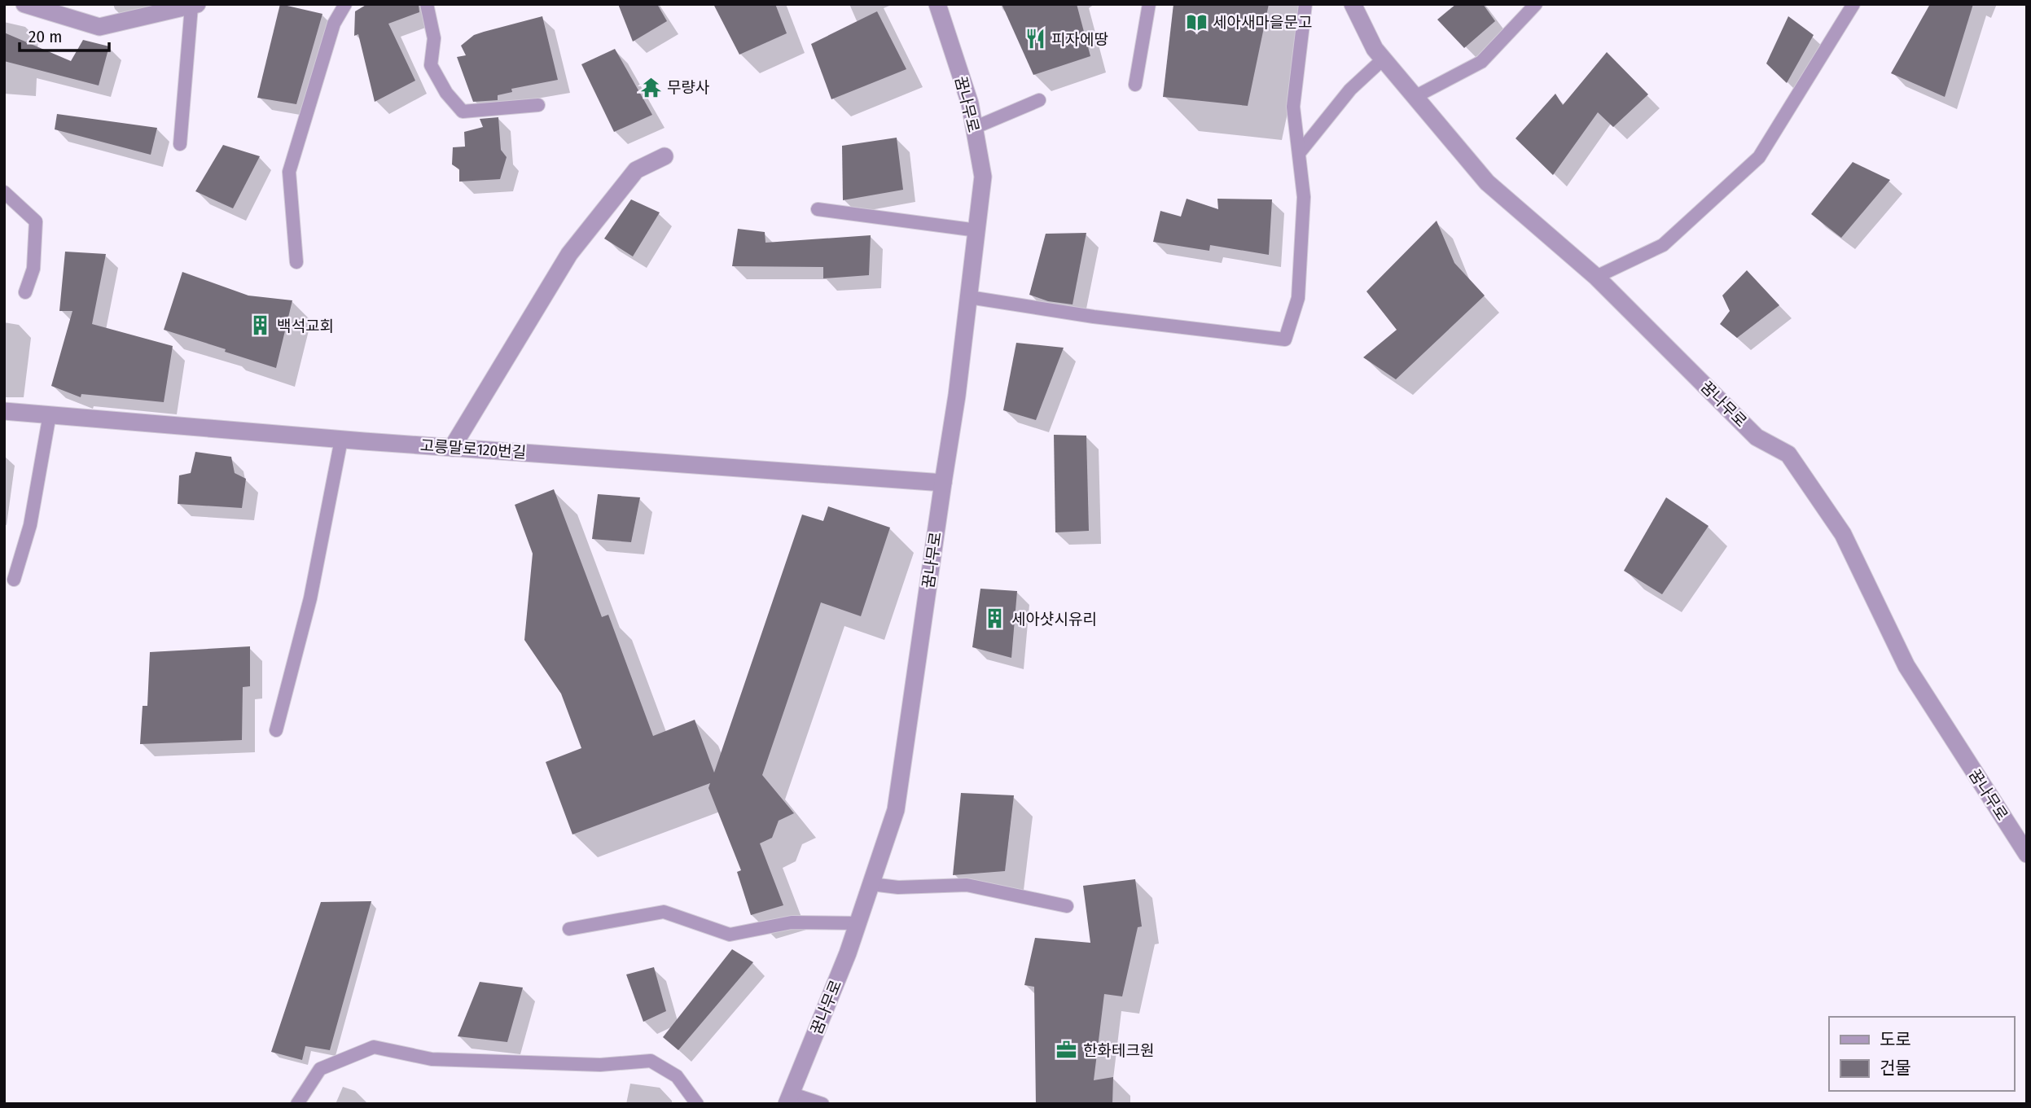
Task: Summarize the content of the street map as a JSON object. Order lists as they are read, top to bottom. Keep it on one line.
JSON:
{"streets":{"street":["꿈나무로","고릉말로120번길"]},"crossings":[["꿈나무로","고릉말로120번길"]],"places":{"library":["세아새마을문고"],"restaurant":["피자에땅"],"temple":["무량사"],"building":["백석교회","세아샷시유리"],"office":["한화테크원"]},"legend":["도로","건물"],"scale_bar":"20 m"}
